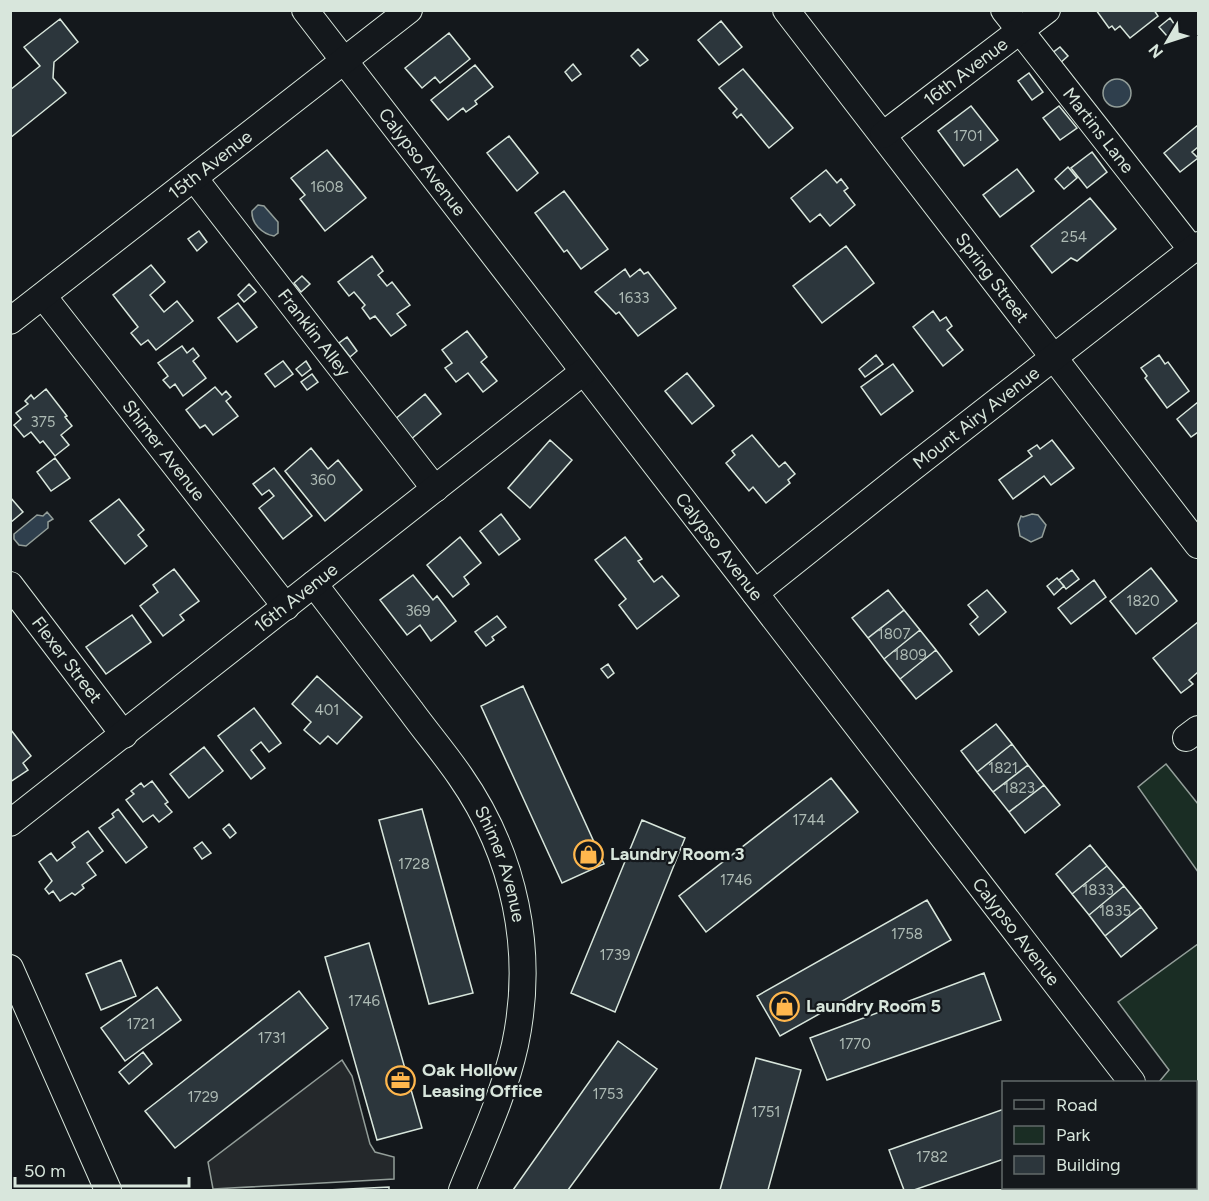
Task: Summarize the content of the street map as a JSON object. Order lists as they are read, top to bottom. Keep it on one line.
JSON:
{"streets":{"street":["16th Avenue","Martins Lane","Calypso Avenue","15th Avenue","Spring Street","Franklin Alley","Mount Airy Avenue","Shimer Avenue","Flexer Street"]},"crossings":[["16th Avenue","Martins Lane"],["16th Avenue","Calypso Avenue"],["16th Avenue","Spring Street"],["16th Avenue","Franklin Alley"],["16th Avenue","Shimer Avenue"],["16th Avenue","Flexer Street"],["Martins Lane","Mount Airy Avenue"],["Calypso Avenue","15th Avenue"],["Calypso Avenue","Mount Airy Avenue"],["15th Avenue","Franklin Alley"],["15th Avenue","Shimer Avenue"],["Spring Street","Mount Airy Avenue"]],"places":{"shop":["Laundry Room 3","Laundry Room 5"],"office":["Oak Hollow Leasing Office"]},"house_numbers":["1701","1608","254","1633","375","360","1820","369","1807","1809","401","1821","1823","1744","1728","1746","1833","1835","1758","1739","1746","1721","1731","1770","1753","1729","1751","1782"],"legend":["Road","Park","Building"],"scale_bar":"50 m","north":"bottom left"}
